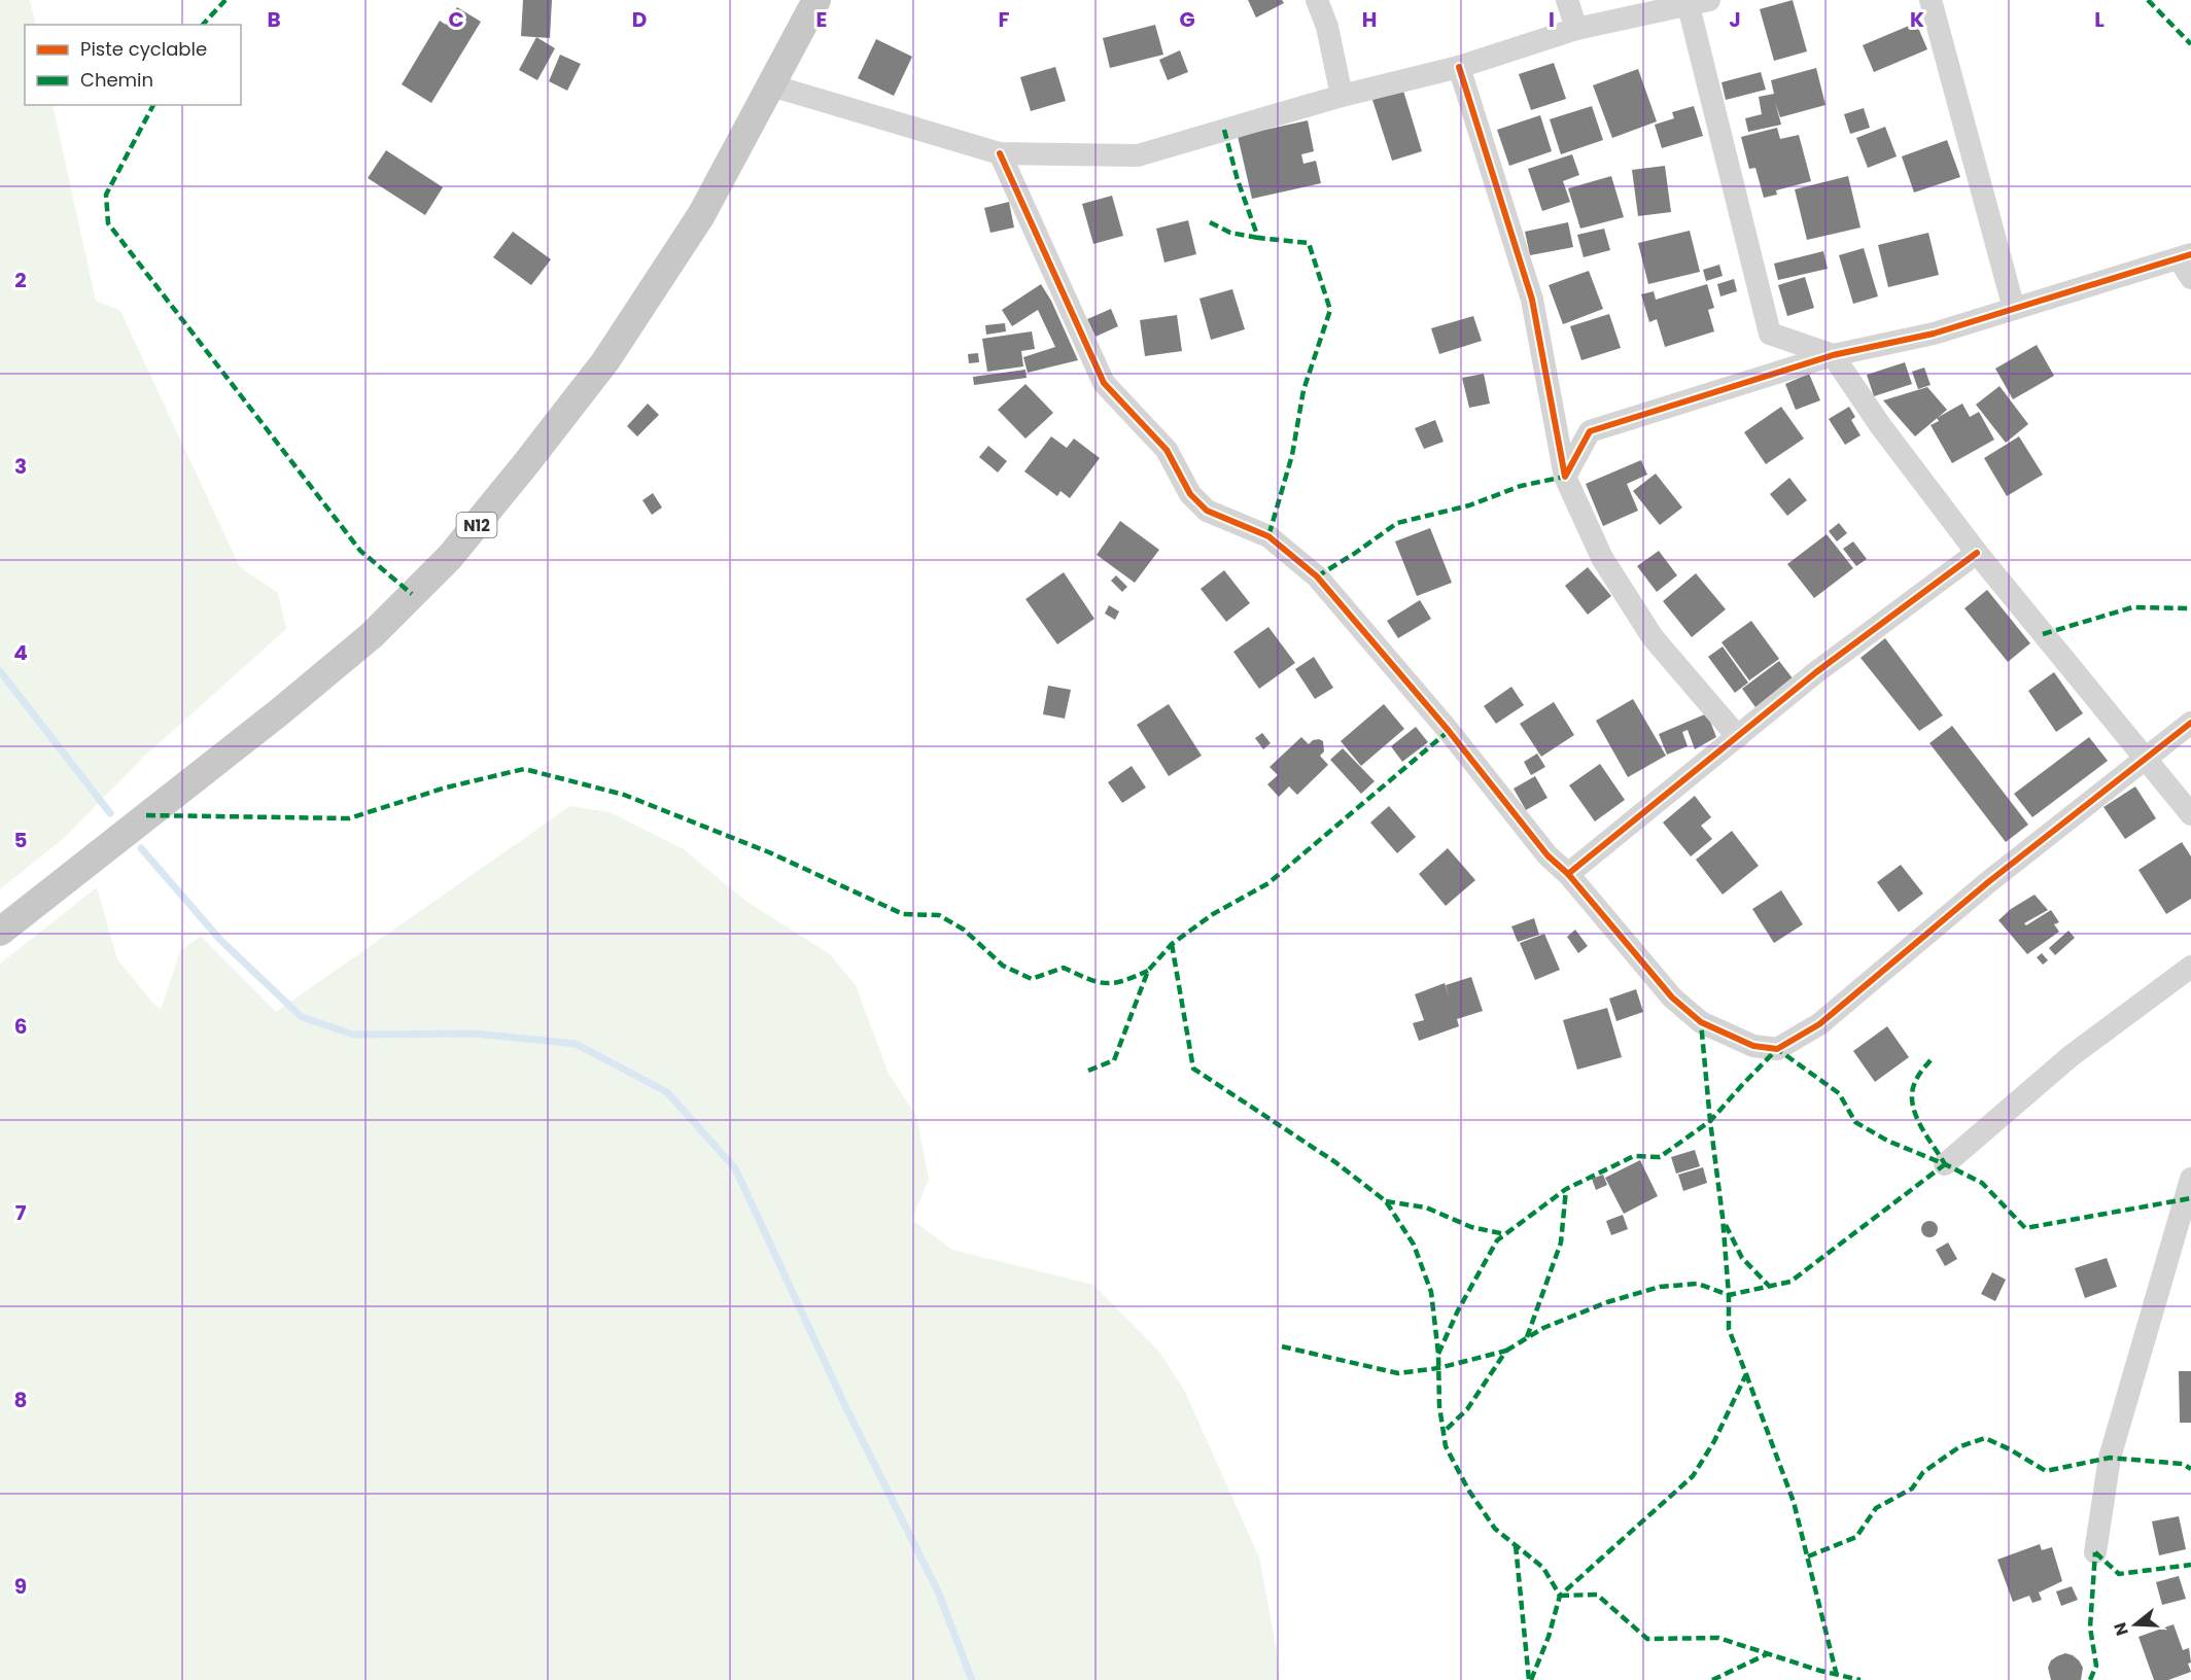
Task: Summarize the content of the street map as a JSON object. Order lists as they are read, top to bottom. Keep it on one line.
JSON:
{"streets":{"main road":["N12"]},"legend":["Piste cyclable","Chemin"],"north":"left","grid":{"columns":["B","C","D","E","F","G","H","I","J","K","L"],"rows":["2","3","4","5","6","7","8","9"]}}
